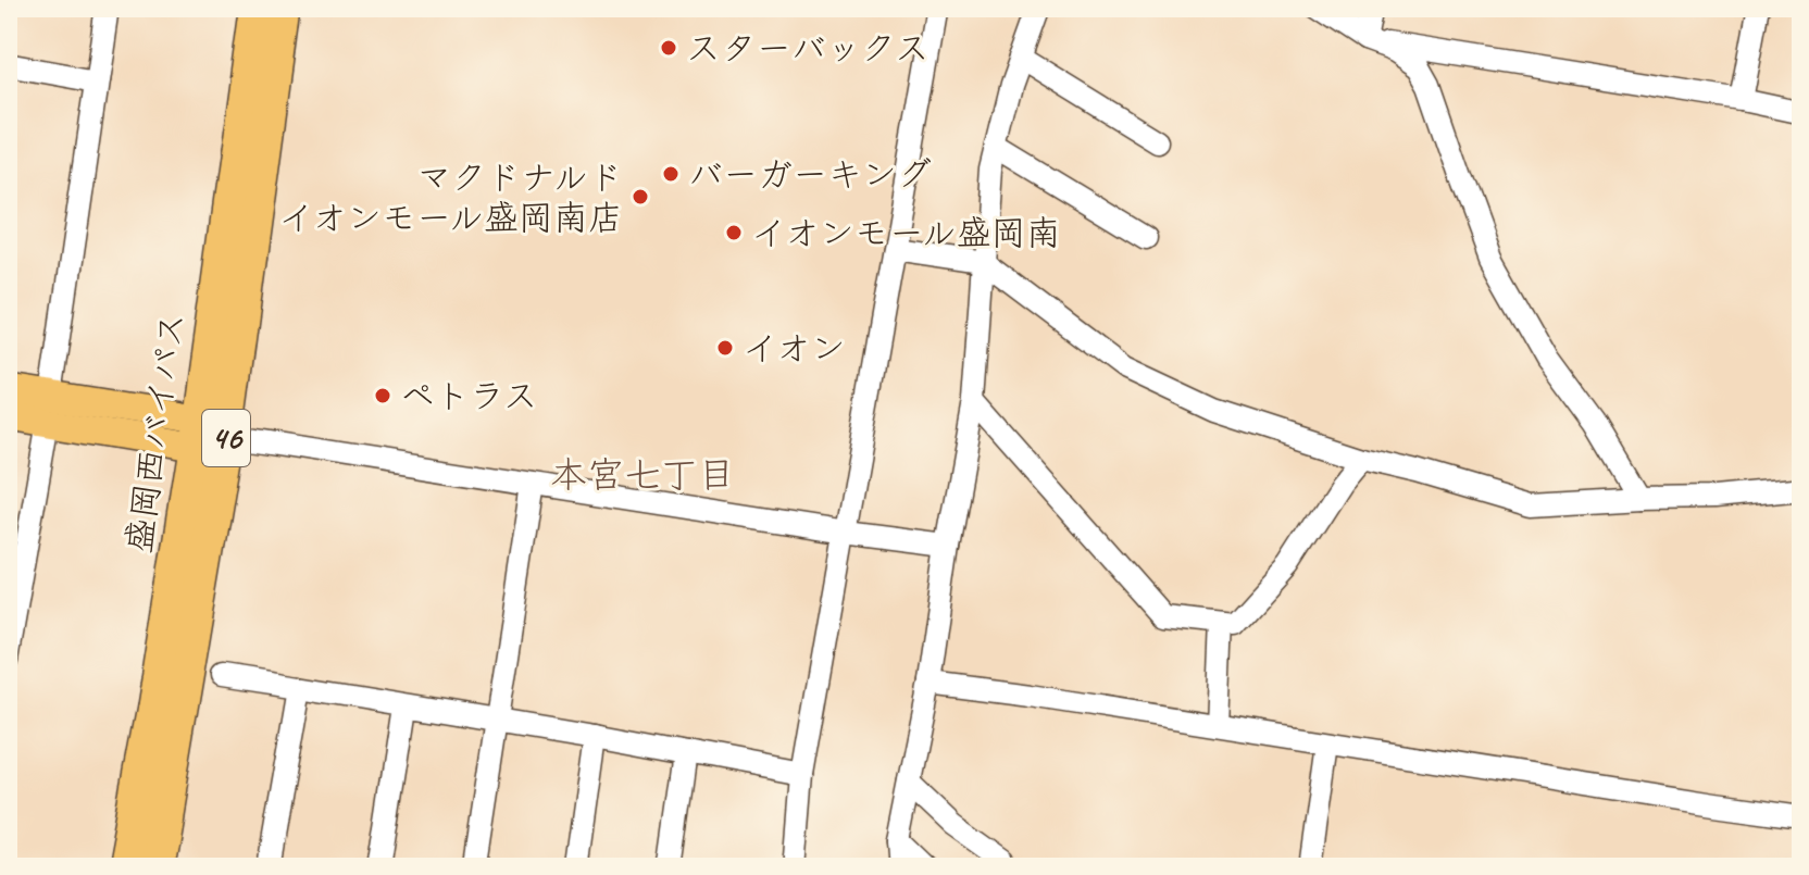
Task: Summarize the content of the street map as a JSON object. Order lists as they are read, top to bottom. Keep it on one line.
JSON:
{"streets":{"highway":["盛岡西バイパス","46"]},"districts":["本宮七丁目"],"places":["スターバックス","バーガーキング","マクドナルド イオンモール盛岡南店","イオンモール盛岡南","イオン","ペトラス"]}
